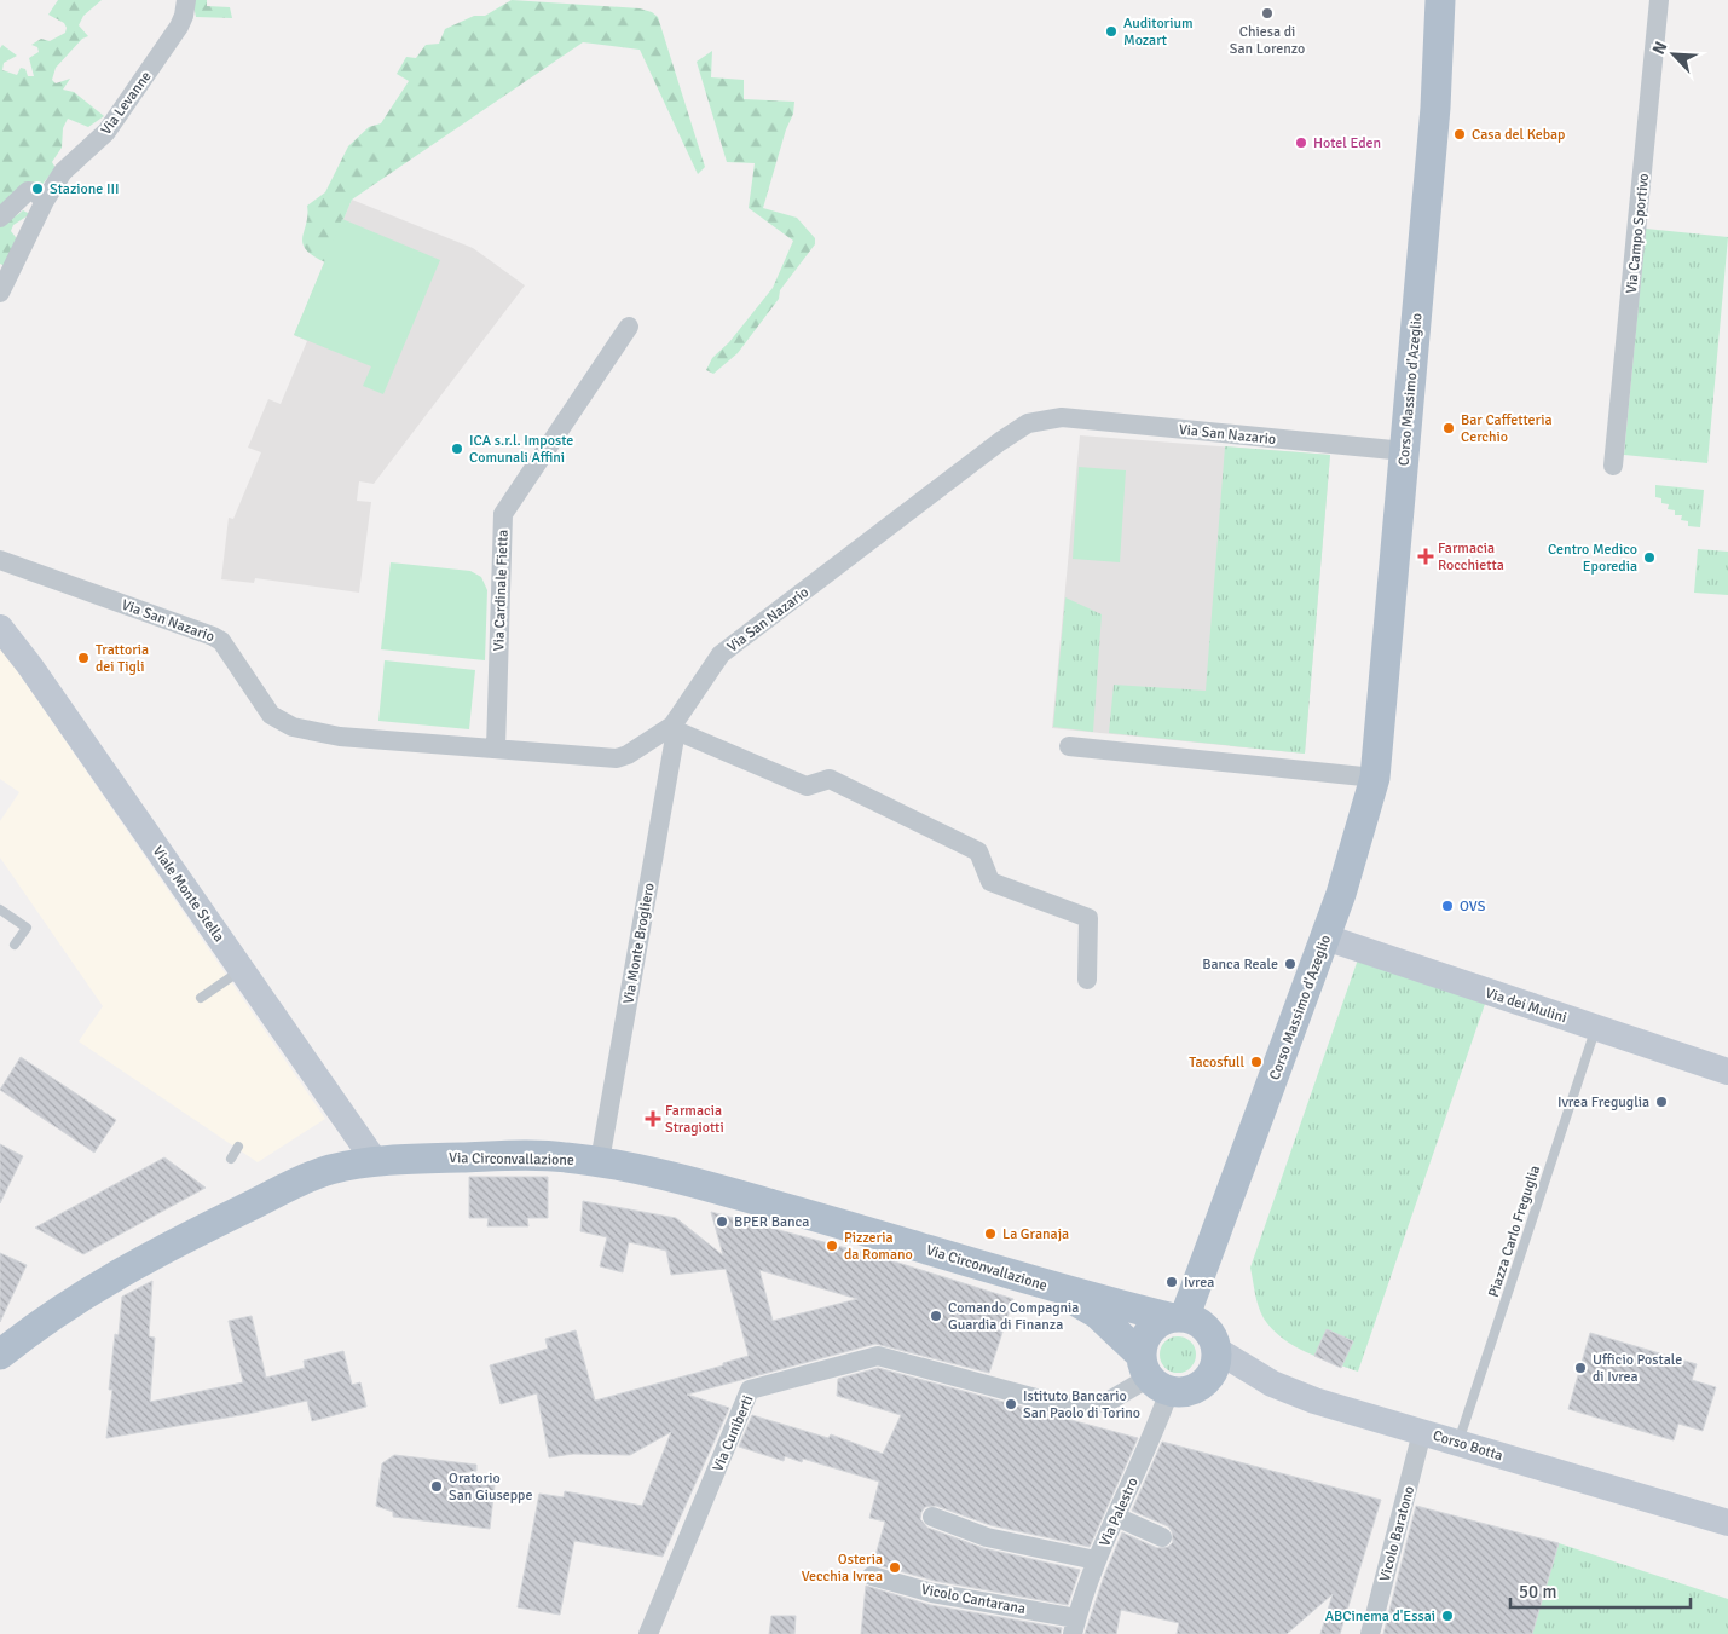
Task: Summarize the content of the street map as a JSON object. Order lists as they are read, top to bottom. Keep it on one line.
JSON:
{"streets":{"main road":["Corso Massimo d'Azeglio","Viale Monte Stella","Via dei Mulini","Via Circonvallazione","Corso Botta"],"street":["Via Levanne","Via Campo Sportivo","Via San Nazario","Via Cardinale Fietta","Via Monte Brogliero","Via Cuniberti","Via Palestro","Vicolo Baratono","Vicolo Cantarana"],"lane":["Piazza Carlo Freguglia"]},"crossings":[["Corso Massimo d'Azeglio","Via San Nazario"],["Corso Massimo d'Azeglio","Via dei Mulini"],["Corso Massimo d'Azeglio","Via Cuniberti"],["Corso Massimo d'Azeglio","Corso Botta"],["Corso Massimo d'Azeglio","Via Palestro"],["Via San Nazario","Via Cardinale Fietta"],["Via San Nazario","Via Monte Brogliero"],["Viale Monte Stella","Via Circonvallazione"],["Via Monte Brogliero","Via Circonvallazione"],["Via dei Mulini","Piazza Carlo Freguglia"],["Piazza Carlo Freguglia","Corso Botta"],["Via Cuniberti","Via Palestro"],["Corso Botta","Vicolo Baratono"],["Via Palestro","Vicolo Cantarana"]],"places":{"other":["Chiesa di San Lorenzo","Auditorium Mozart","Casa del Kebap","Hotel Eden","Stazione III","Bar Caffetteria Cerchio","ICA s.r.l. Imposte Comunali Affini","Centro Medico Eporedia","Trattoria dei Tigli","OVS","Banca Reale","Tacosfull","Ivrea Freguglia","BPER Banca","La Granaja","Pizzeria da Romano","Ivrea","Comando Compagnia Guardia di Finanza","Ufficio Postale di Ivrea","Istituto Bancario San Paolo di Torino","Oratorio San Giuseppe","Osteria Vecchia Ivrea","ABCinema d'Essai"],"health":["Farmacia Rocchietta","Farmacia Stragiotti"]},"scale_bar":"50 m","north":"top left"}
